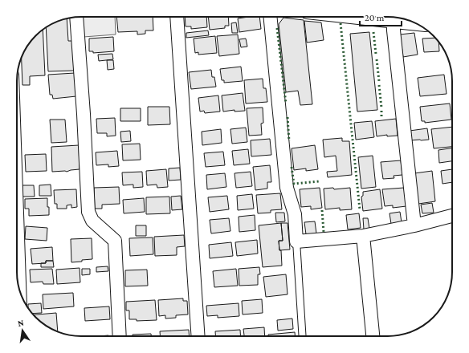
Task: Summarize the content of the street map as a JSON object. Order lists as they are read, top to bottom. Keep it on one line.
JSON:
{"scale_bar":"20 m","north":"top"}
